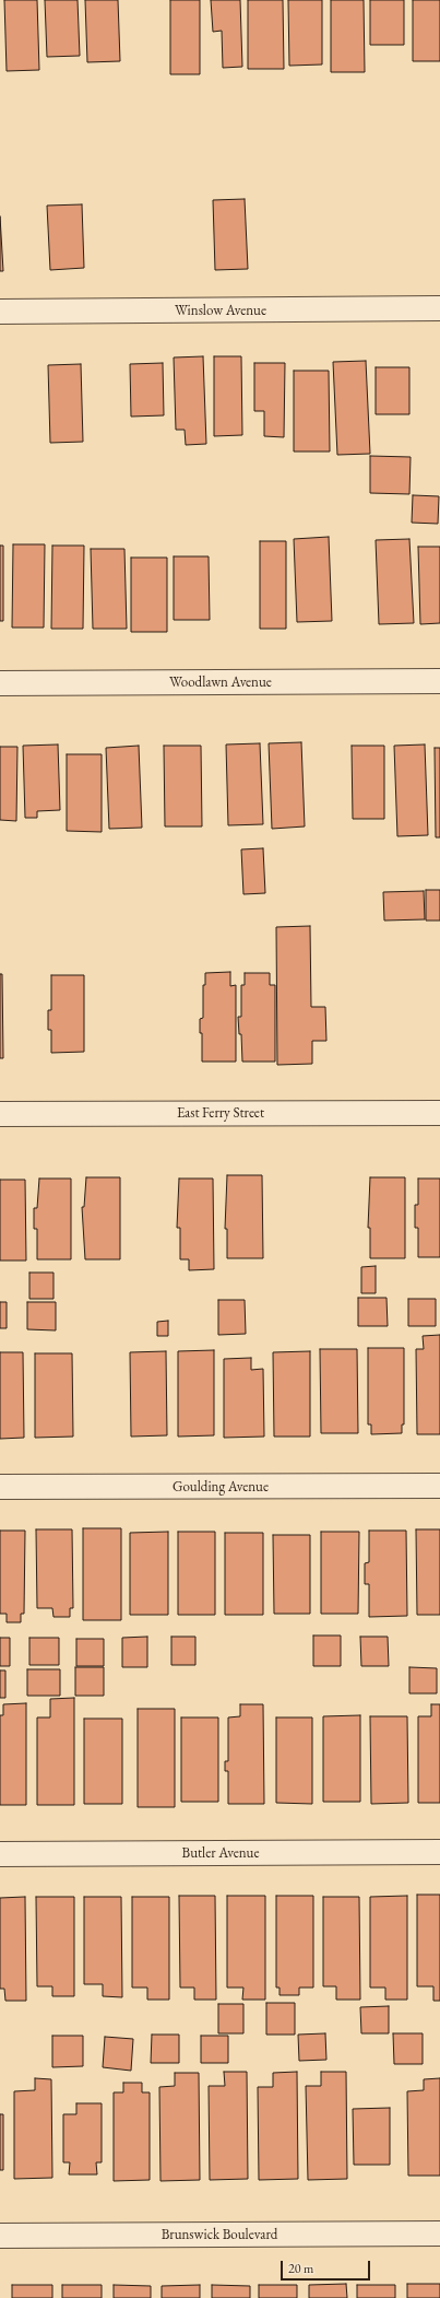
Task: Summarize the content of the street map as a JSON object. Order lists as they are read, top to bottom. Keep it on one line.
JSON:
{"streets":{"street":["Winslow Avenue","Woodlawn Avenue","East Ferry Street","Goulding Avenue","Butler Avenue","Brunswick Boulevard"]},"scale_bar":"20 m"}
